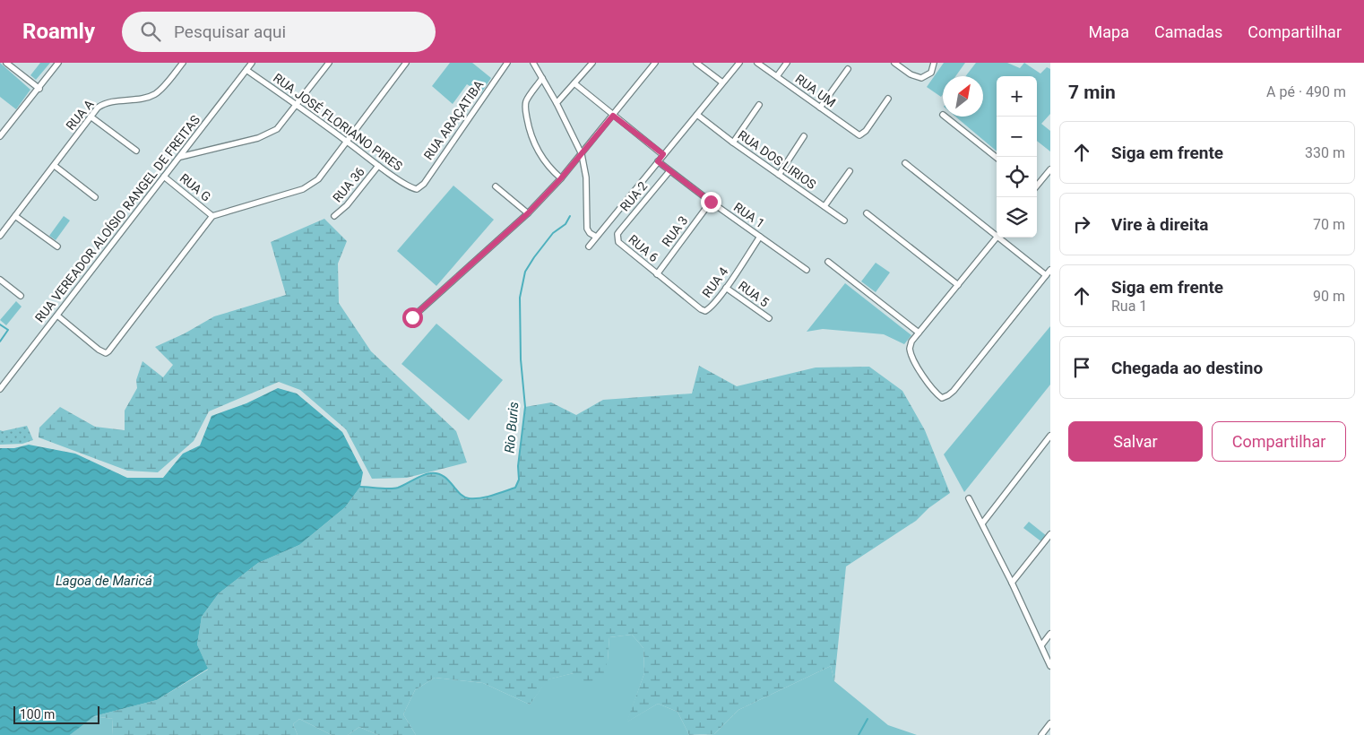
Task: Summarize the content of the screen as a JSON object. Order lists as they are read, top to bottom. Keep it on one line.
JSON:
{"streets":{"street":["RUA UM","RUA A","RUA ARAÇATIBA","RUA JOSÉ FLORIANO PIRES","RUA DOS LIRIOS","RUA 36","RUA G","RUA 2","RUA 1","RUA VEREADOR ALOÍSIO RANGEL DE FREITAS","RUA 3","RUA 6","RUA 4","RUA 5"]},"crossings":[["RUA ARAÇATIBA","RUA JOSÉ FLORIANO PIRES"],["RUA JOSÉ FLORIANO PIRES","RUA 36"],["RUA JOSÉ FLORIANO PIRES","RUA VEREADOR ALOÍSIO RANGEL DE FREITAS"],["RUA G","RUA VEREADOR ALOÍSIO RANGEL DE FREITAS"],["RUA 2","RUA 1"],["RUA 2","RUA 6"],["RUA 1","RUA 3"],["RUA 1","RUA 4"],["RUA 3","RUA 6"],["RUA 3","RUA 4"],["RUA 6","RUA 4"],["RUA 4","RUA 5"]],"water":["Rio Buris","Lagoa de Maricá"],"scale_bar":"100 m","north":"top right","page":{"header":"Roamly","search":"Pesquisar aqui","nav":["Mapa","Camadas","Compartilhar"],"heading":["7 min","A pé · 490 m"],"map_buttons":["+","−"],"list":[["Siga em frente","330 m"],["Vire à direita","70 m"],["Siga em frente","Rua 1","90 m"],"Chegada ao destino"],"buttons":["Salvar","Compartilhar"],"scale":"100 m"}}
